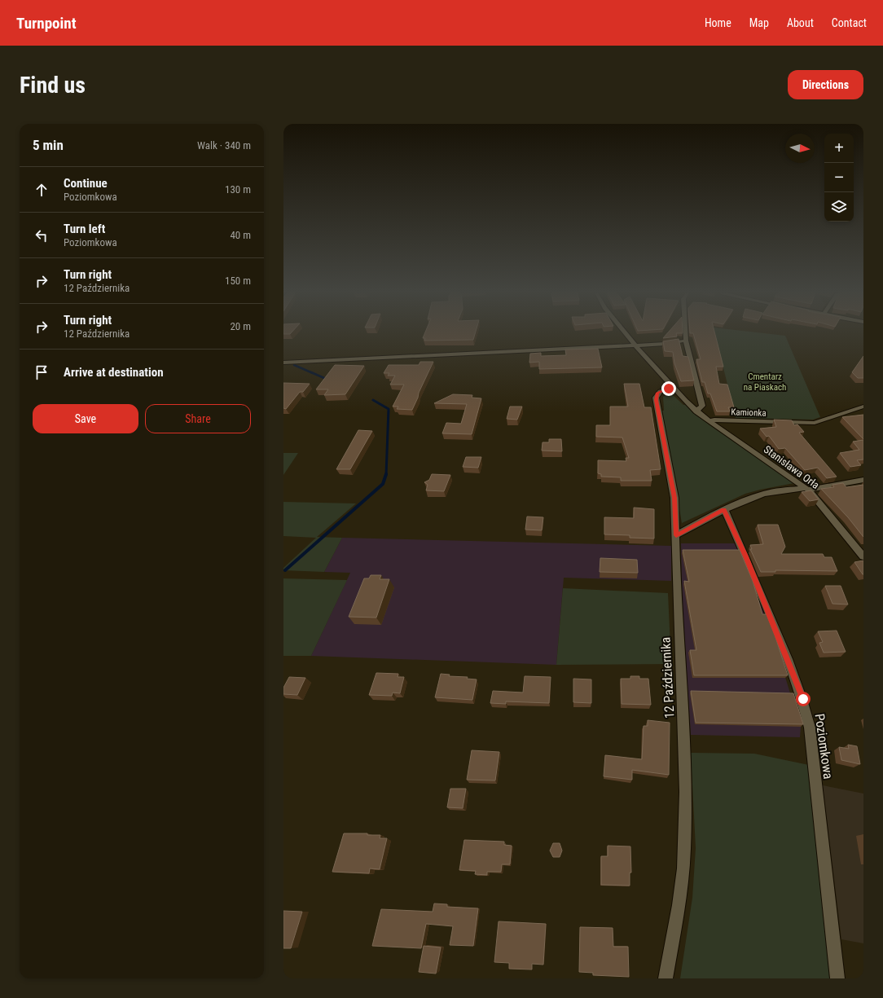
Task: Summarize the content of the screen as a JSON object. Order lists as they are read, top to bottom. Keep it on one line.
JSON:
{"streets":{"street":["Kamionka","Stanisława Orła","12 Października","Poziomkowa"]},"crossings":[["Kamionka","Stanisława Orła"],["Stanisława Orła","12 Października"]],"parks":["Cmentarz na Piaskach"],"north":"right","page":{"header":"Turnpoint","nav":["Home","Map","About","Contact"],"buttons":["Directions",["Save","Share"]],"title":"Find us","heading":["5 min","Walk · 340 m"],"map_buttons":["+","−"],"list":[["Continue","Poziomkowa","130 m"],["Turn left","Poziomkowa","40 m"],["Turn right","12 Października","150 m"],["Turn right","12 Października","20 m"],"Arrive at destination"]}}
